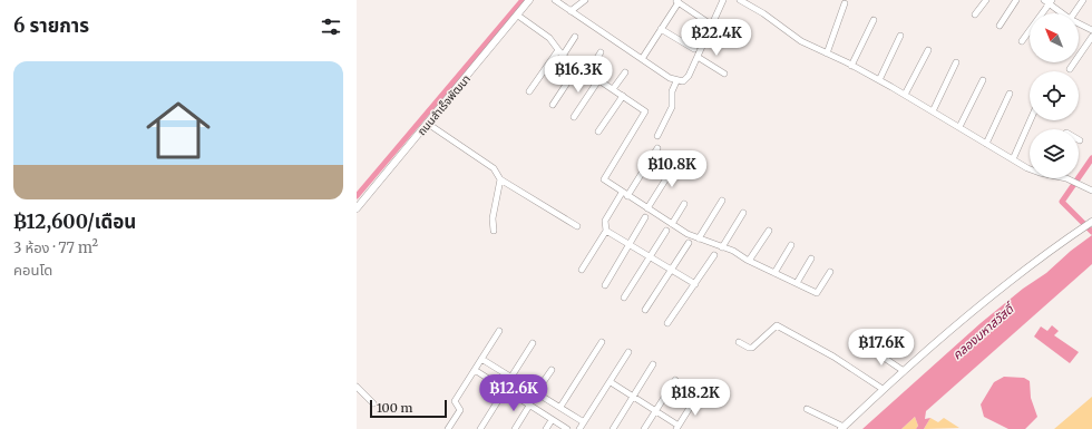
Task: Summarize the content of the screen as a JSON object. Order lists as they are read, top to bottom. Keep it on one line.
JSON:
{"streets":{"street":["ถนนสำเร็จพัฒนา"]},"water":["คลองมหาสวัสดิ์"],"scale_bar":"100 m","north":"top left","page":{"heading":"6 รายการ","price":["฿22.4K","฿16.3K","฿10.8K","฿17.6K","฿12.6K","฿18.2K"],"list":[{"name":"฿12,600/เดือน","note":"3 ห้อง · 77 m² · คอนโด"}],"scale":"100 m"}}
